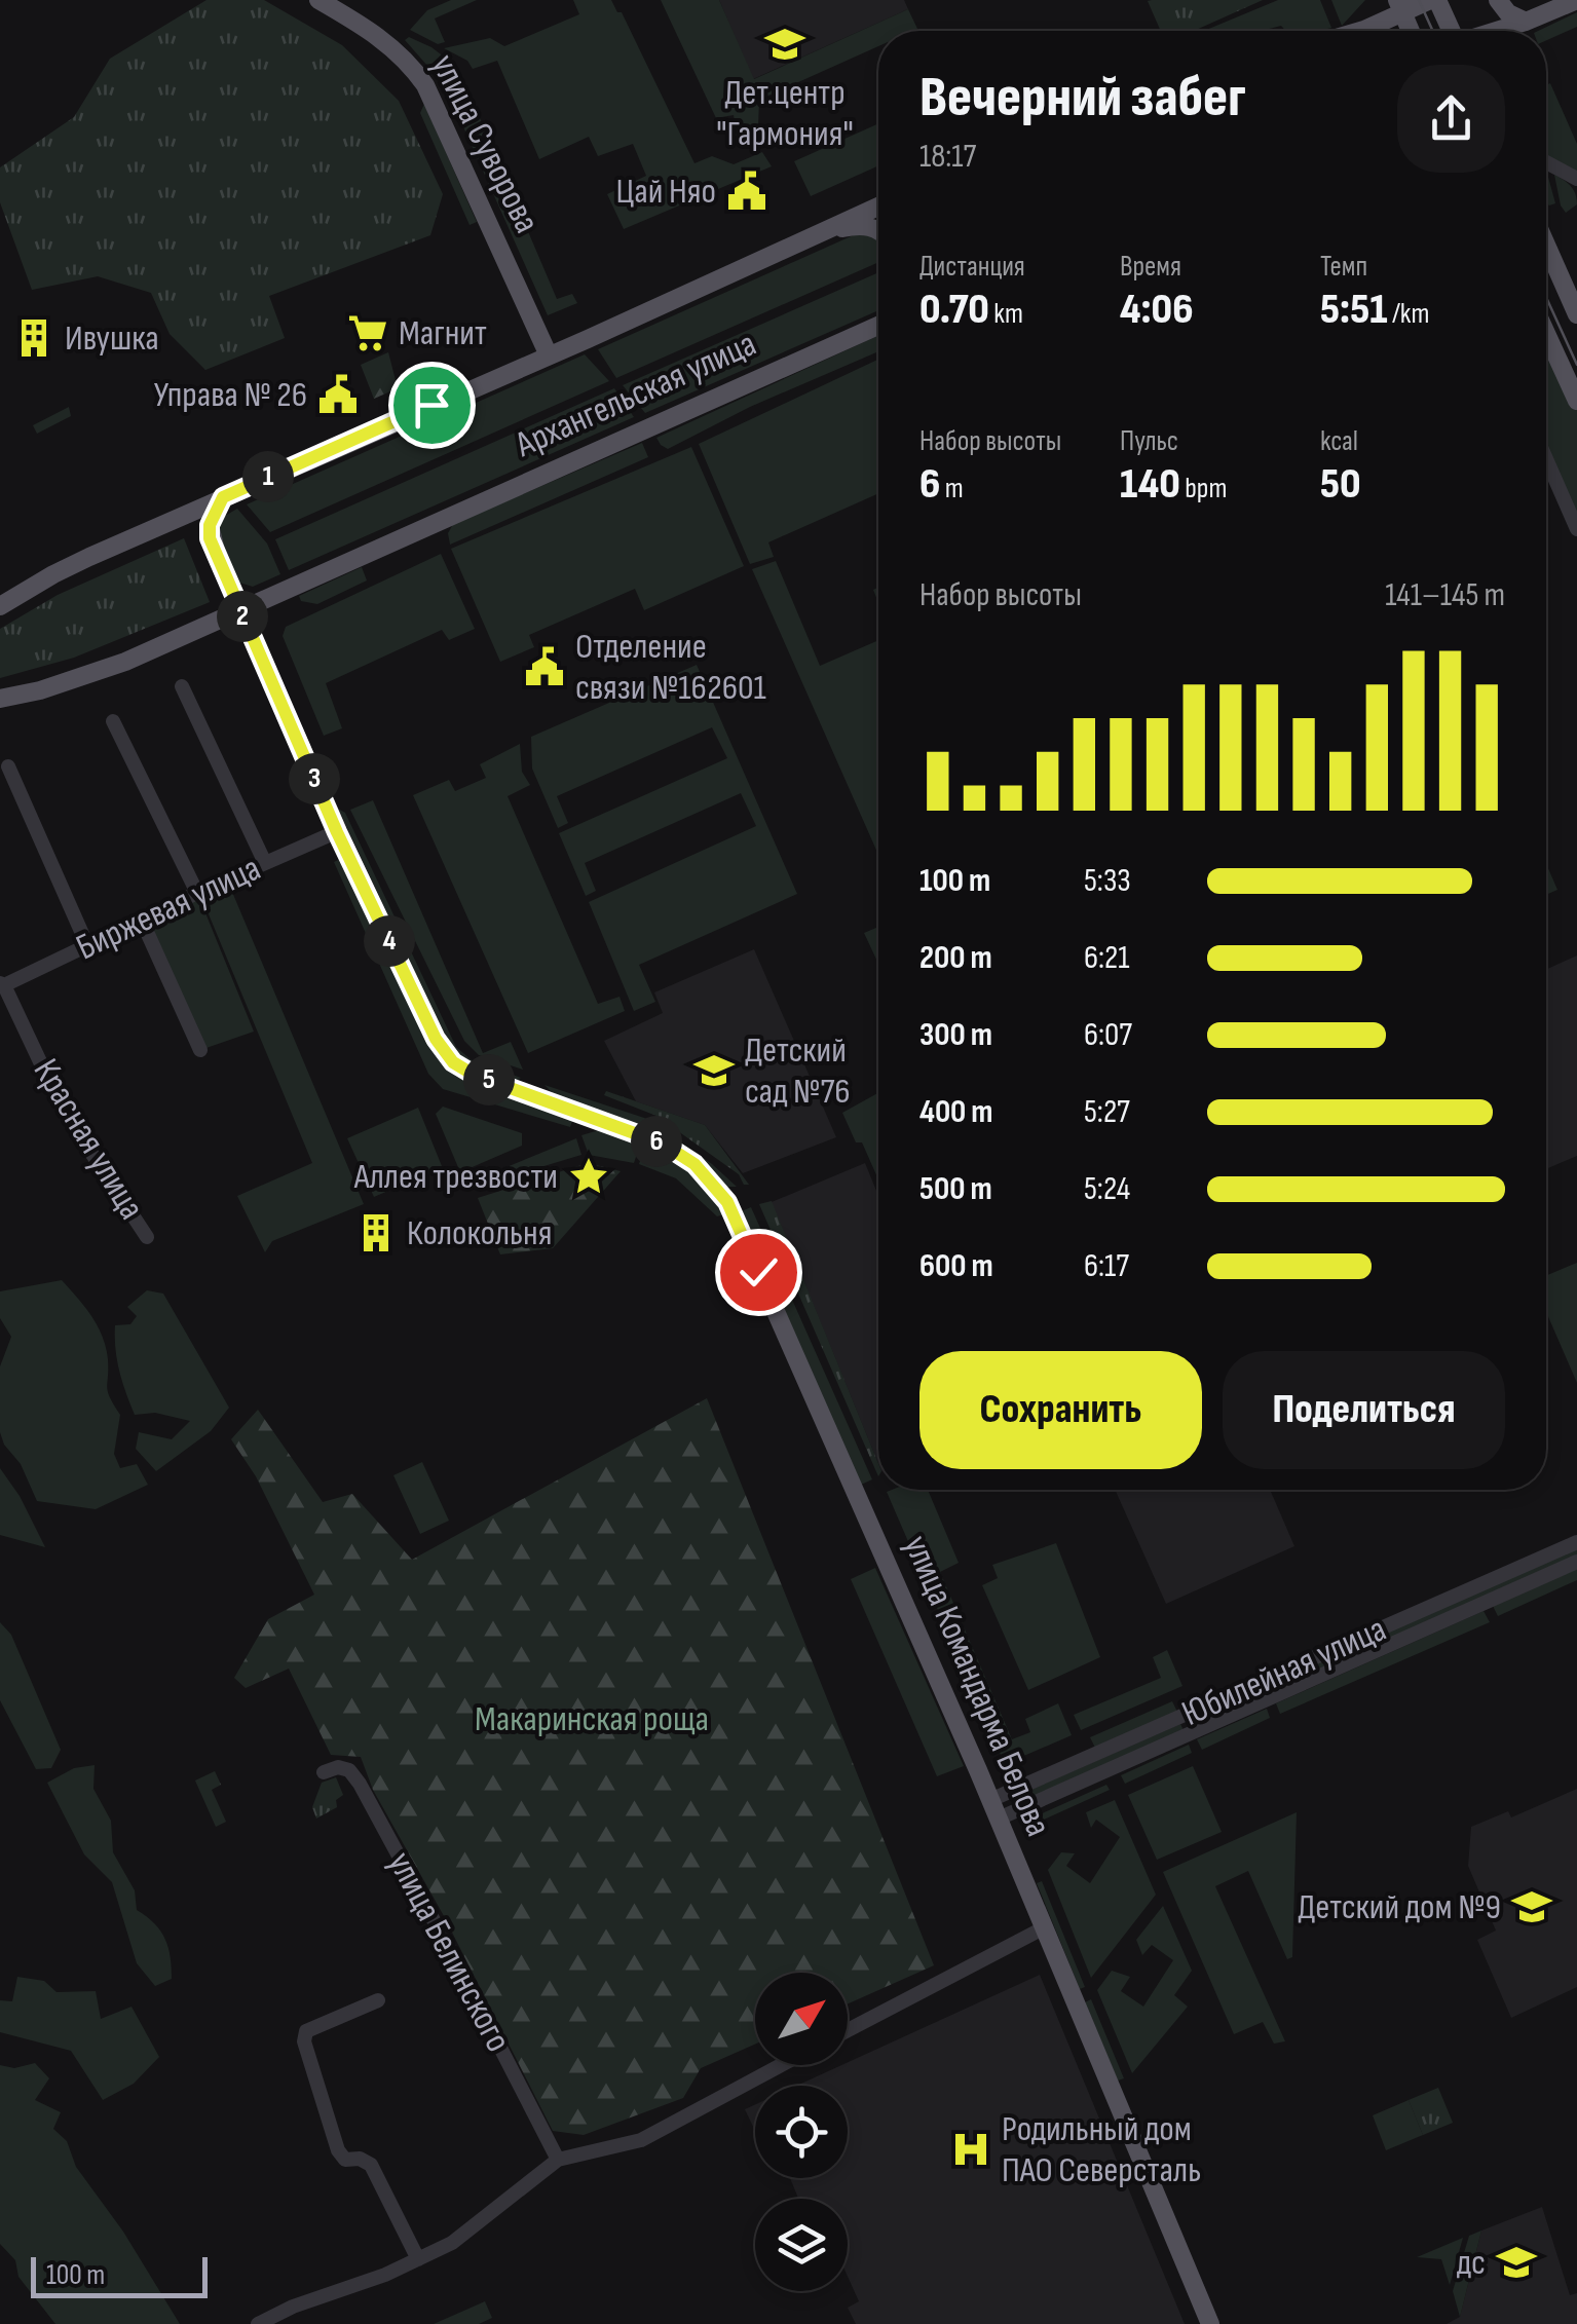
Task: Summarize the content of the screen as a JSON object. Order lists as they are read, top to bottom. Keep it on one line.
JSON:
{"streets":{"main road":["улица Суворова","Архангельская улица","улица Командарма Белова"],"street":["Биржевая улица","Красная улица","Юбилейная улица","улица Белинского"]},"crossings":[["улица Суворова","Архангельская улица"],["Архангельская улица","улица Командарма Белова"],["Биржевая улица","Красная улица"],["Биржевая улица","улица Командарма Белова"],["Юбилейная улица","улица Командарма Белова"]],"parks":["Макаринская роща"],"places":{"school or university":["Дет.центр \"Гармония\"","Детский сад №76","Детский дом №9","дс"],"public building":["Цай Няо","Управа № 26","Отделение связи №162601"],"supermarket":["Магнит"],"building":["Ивушка","Колокольня"],"place":["Аллея трезвости"],"hospital":["Родильный дом ПАО Северсталь"]},"scale_bar":"100 m","north":"top right","page":{"heading":["Вечерний забег","18:17"],"stats":[["Дистанция","0.70 km"],["Время","4:06"],["Темп","5:51 /km"],["Набор высоты","6 m"],["Пульс","140 bpm"],["kcal","50"]],"pins":["1","2","3","4","5","6"],"chart":["Набор высоты","141–145 m"],"list":[{"name":"100 m","note":"5:33"},{"name":"200 m","note":"6:21"},{"name":"300 m","note":"6:07"},{"name":"400 m","note":"5:27"},{"name":"500 m","note":"5:24"},{"name":"600 m","note":"6:17"}],"buttons":["Сохранить","Поделиться"],"scale":"100 m"}}
